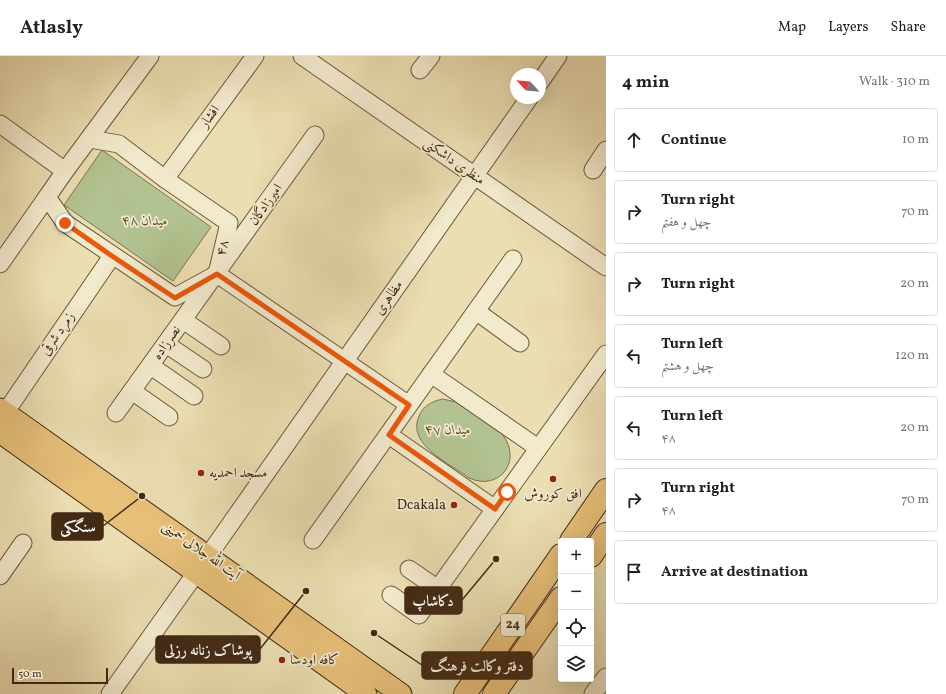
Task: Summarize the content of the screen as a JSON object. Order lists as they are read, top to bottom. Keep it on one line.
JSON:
{"streets":{"highway":["24"],"main road":["آيت الله جلالى خمينى"],"street":["افشار","منظری داشکنی","امیرزادگان","۴۸","مظاهری","زمرد شرقی","نصرزاده"]},"crossings":[["افشار","۴۸"],["منظری داشکنی","مظاهری"],["امیرزادگان","۴۸"],["امیرزادگان","نصرزاده"],["۴۸","زمرد شرقی"],["۴۸","نصرزاده"],["مظاهری","آيت الله جلالى خمينى"],["زمرد شرقی","آيت الله جلالى خمينى"]],"parks":["میدان ۴۸","میدان ۴۷"],"places":["مسجد احمدیه","افق کوروش","سنگکی","Dcakala","دکاشاپ","پوشاک زنانه رزلی","دفتر وکالت فرهنگ","کافه اودسا"],"scale_bar":"50 m","north":"top left","page":{"header":"Atlasly","nav":["Map","Layers","Share"],"heading":["4 min","Walk · 310 m"],"list":[["Continue","10 m"],["Turn right","چهل و هفتم","70 m"],["Turn right","20 m"],["Turn left","چهل و هشتم","120 m"],["Turn left","۴۸","20 m"],["Turn right","۴۸","70 m"],"Arrive at destination"],"map_buttons":["+","−"],"scale":"50 m"}}
